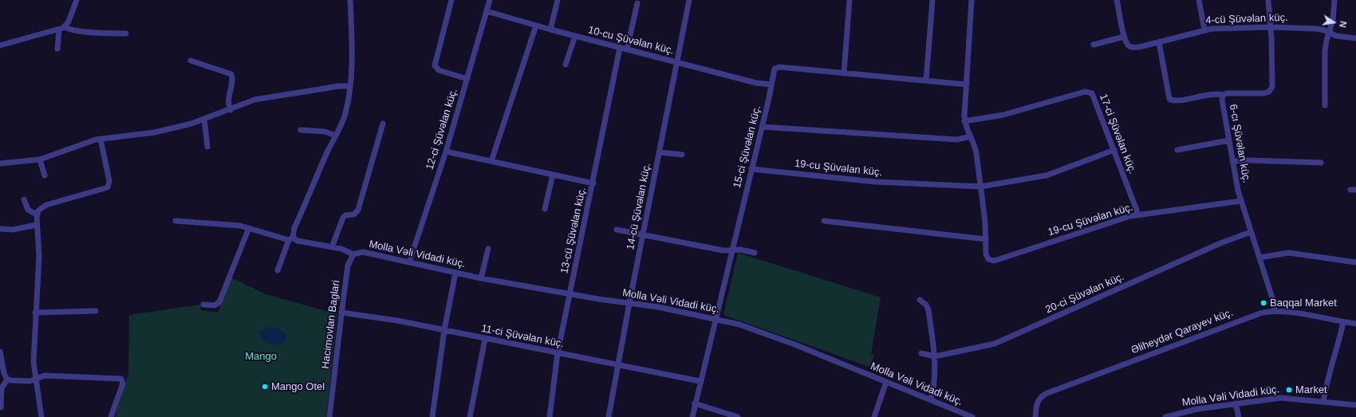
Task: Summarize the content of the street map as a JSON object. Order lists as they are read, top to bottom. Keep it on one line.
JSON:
{"streets":{"street":["4-cü Şüvəlan küç.","10-cu Şüvəlan küç.","12-ci Şüvəlan küç.","17-ci Şüvəlan küç.","6-cı Şüvəlan küç.","15-ci Şüvəlan küç.","19-cu Şüvəlan küç.","14-cü Şüvəlan küç.","13-cü Şüvəlan küç.","Molla Vəli Vidadi küç.","20-ci Şüvəlan küç.","Hacimovlan Baglari","Əliheydər Qarayev küç.","11-ci Şüvəlan küç."]},"crossings":[["4-cü Şüvəlan küç.","6-cı Şüvəlan küç."],["10-cu Şüvəlan küç.","12-ci Şüvəlan küç."],["10-cu Şüvəlan küç.","15-ci Şüvəlan küç."],["10-cu Şüvəlan küç.","14-cü Şüvəlan küç."],["10-cu Şüvəlan küç.","13-cü Şüvəlan küç."],["12-ci Şüvəlan küç.","Molla Vəli Vidadi küç."],["17-ci Şüvəlan küç.","19-cu Şüvəlan küç."],["6-cı Şüvəlan küç.","19-cu Şüvəlan küç."],["6-cı Şüvəlan küç.","20-ci Şüvəlan küç."],["6-cı Şüvəlan küç.","Əliheydər Qarayev küç."],["15-ci Şüvəlan küç.","19-cu Şüvəlan küç."],["15-ci Şüvəlan küç.","Molla Vəli Vidadi küç."],["15-ci Şüvəlan küç.","11-ci Şüvəlan küç."],["14-cü Şüvəlan küç.","Molla Vəli Vidadi küç."],["14-cü Şüvəlan küç.","11-ci Şüvəlan küç."],["13-cü Şüvəlan küç.","Molla Vəli Vidadi küç."],["13-cü Şüvəlan küç.","11-ci Şüvəlan küç."],["Molla Vəli Vidadi küç.","Hacimovlan Baglari"],["Hacimovlan Baglari","11-ci Şüvəlan küç."]],"parks":["Mango"],"places":["Baqqal Market","Mango Otel","Market"],"north":"right"}
